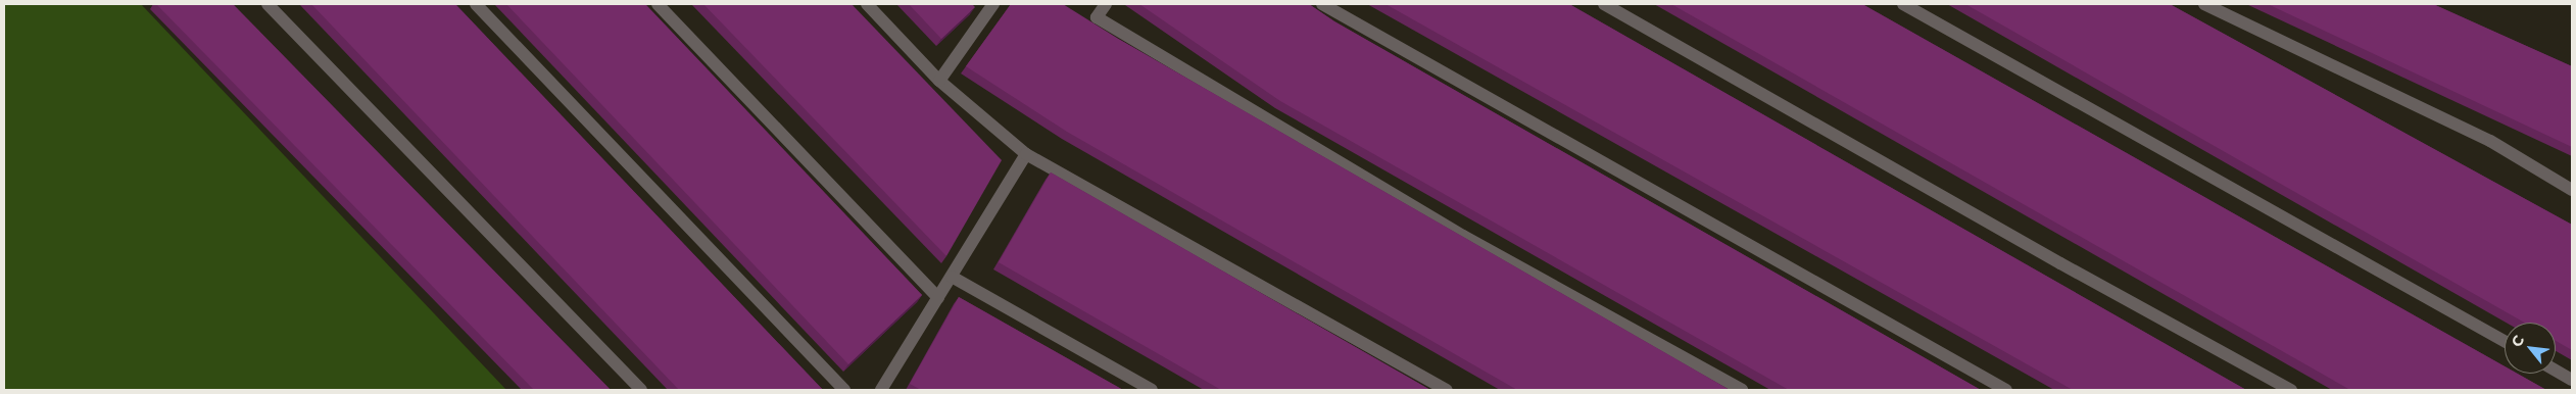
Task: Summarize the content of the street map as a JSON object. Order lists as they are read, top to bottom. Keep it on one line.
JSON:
{"north":"top left"}
